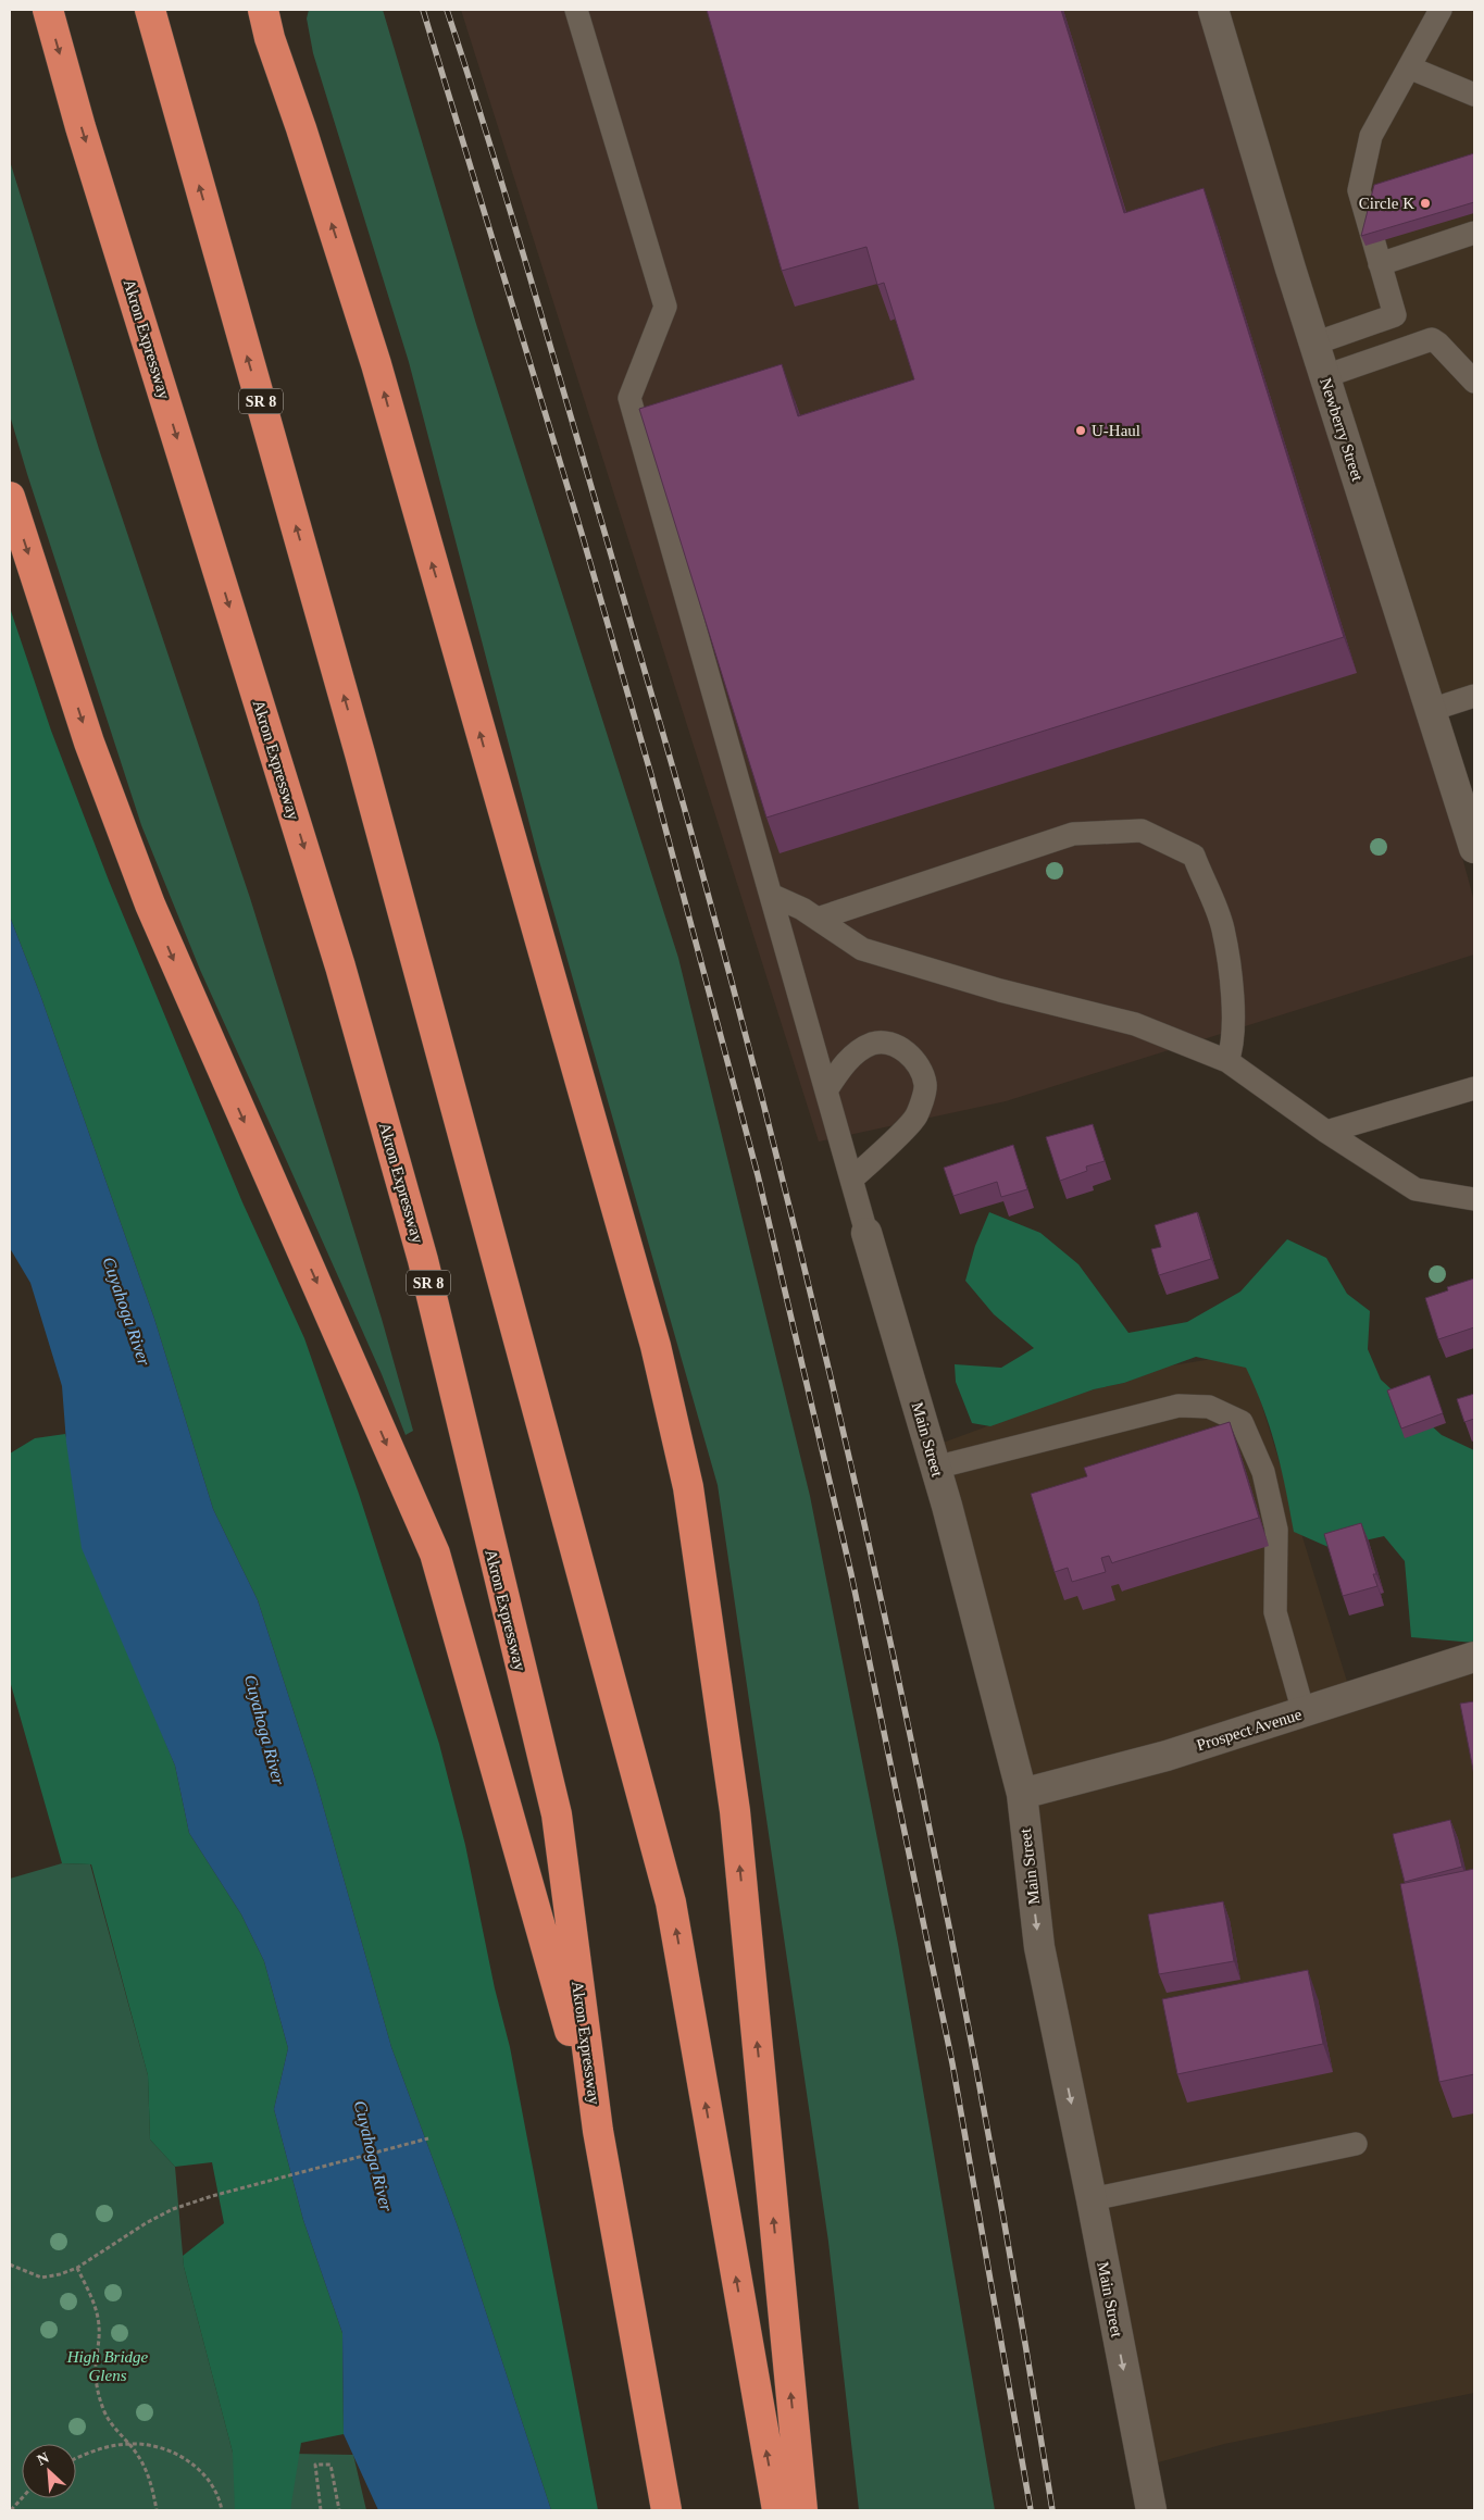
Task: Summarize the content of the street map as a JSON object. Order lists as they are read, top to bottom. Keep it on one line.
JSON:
{"streets":{"highway":["Akron Expressway","SR 8"],"street":["Newberry Street","Main Street","Prospect Avenue"]},"crossings":[["Main Street","Prospect Avenue"]],"one_way":["Main Street"],"water":["Cuyahoga River"],"parks":["High Bridge Glens"],"places":["Circle K","U-Haul"],"north":"top left"}
